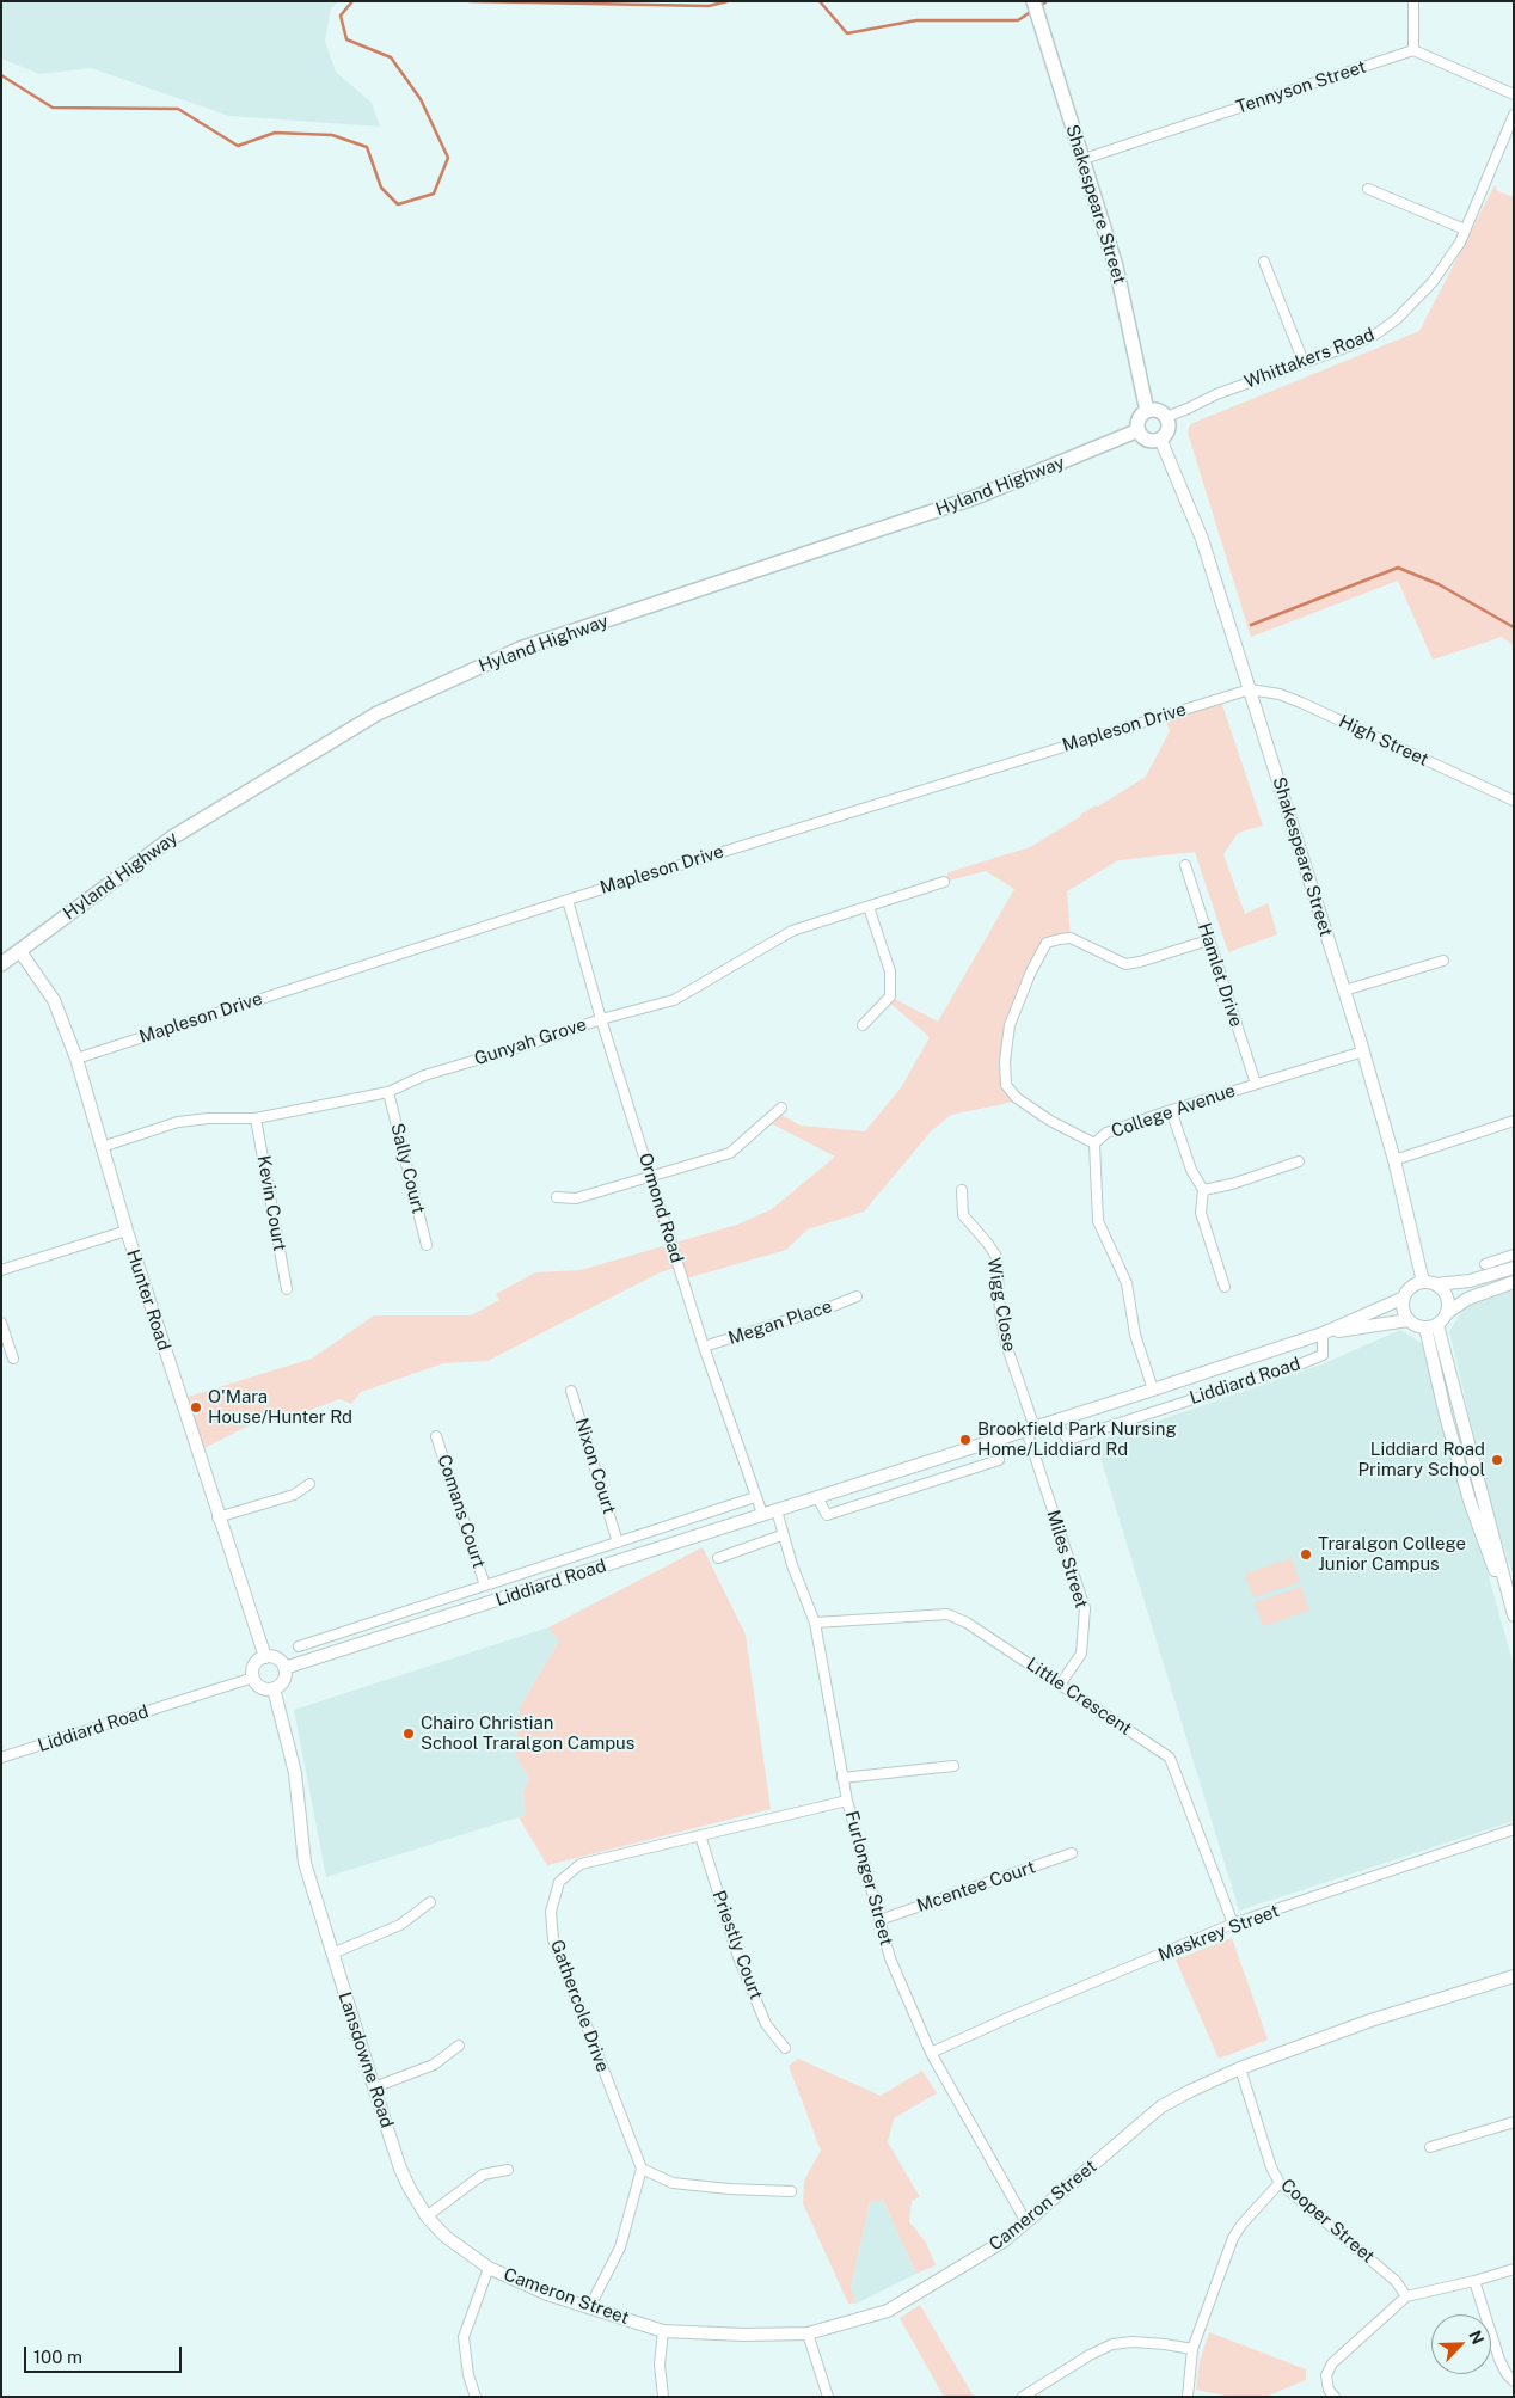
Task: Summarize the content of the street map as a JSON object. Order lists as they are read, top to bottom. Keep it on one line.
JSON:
{"streets":{"main road":["Shakespeare Street","Hyland Highway"],"street":["Tennyson Street","Whittakers Road","Mapleson Drive","High Street","Hamlet Drive","Gunyah Grove","College Avenue","Sally Court","Kevin Court","Ormond Road","Hunter Road","Wigg Close","Megan Place","Liddiard Road","Nixon Court","Comans Court","Miles Street","Little Crescent","Furlonger Street","Mcentee Court","Maskrey Street","Priestly Court","Gathercole Drive","Lansdowne Road","Cameron Street","Cooper Street"]},"crossings":[["Tennyson Street","Shakespeare Street"],["Shakespeare Street","Whittakers Road"],["Shakespeare Street","Hyland Highway"],["Shakespeare Street","Mapleson Drive"],["Shakespeare Street","High Street"],["Shakespeare Street","College Avenue"],["Shakespeare Street","Liddiard Road"],["Whittakers Road","Hyland Highway"],["Hyland Highway","Hunter Road"],["Mapleson Drive","High Street"],["Mapleson Drive","Ormond Road"],["Mapleson Drive","Hunter Road"],["Hamlet Drive","College Avenue"],["Gunyah Grove","Sally Court"],["Gunyah Grove","Kevin Court"],["Gunyah Grove","Ormond Road"],["Gunyah Grove","Hunter Road"],["College Avenue","Liddiard Road"],["Ormond Road","Megan Place"],["Ormond Road","Liddiard Road"],["Hunter Road","Liddiard Road"],["Hunter Road","Lansdowne Road"],["Wigg Close","Liddiard Road"],["Wigg Close","Miles Street"],["Liddiard Road","Nixon Court"],["Liddiard Road","Comans Court"],["Liddiard Road","Miles Street"],["Liddiard Road","Furlonger Street"],["Liddiard Road","Lansdowne Road"],["Miles Street","Little Crescent"],["Little Crescent","Furlonger Street"],["Little Crescent","Maskrey Street"],["Furlonger Street","Mcentee Court"],["Furlonger Street","Maskrey Street"],["Furlonger Street","Gathercole Drive"],["Furlonger Street","Cameron Street"],["Priestly Court","Gathercole Drive"],["Lansdowne Road","Cameron Street"],["Cameron Street","Cooper Street"]],"places":["O'Mara House/Hunter Rd","Brookfield Park Nursing Home/Liddiard Rd","Liddiard Road Primary School","Traralgon College Junior Campus","Chairo Christian School Traralgon Campus"],"scale_bar":"100 m","north":"top right"}
